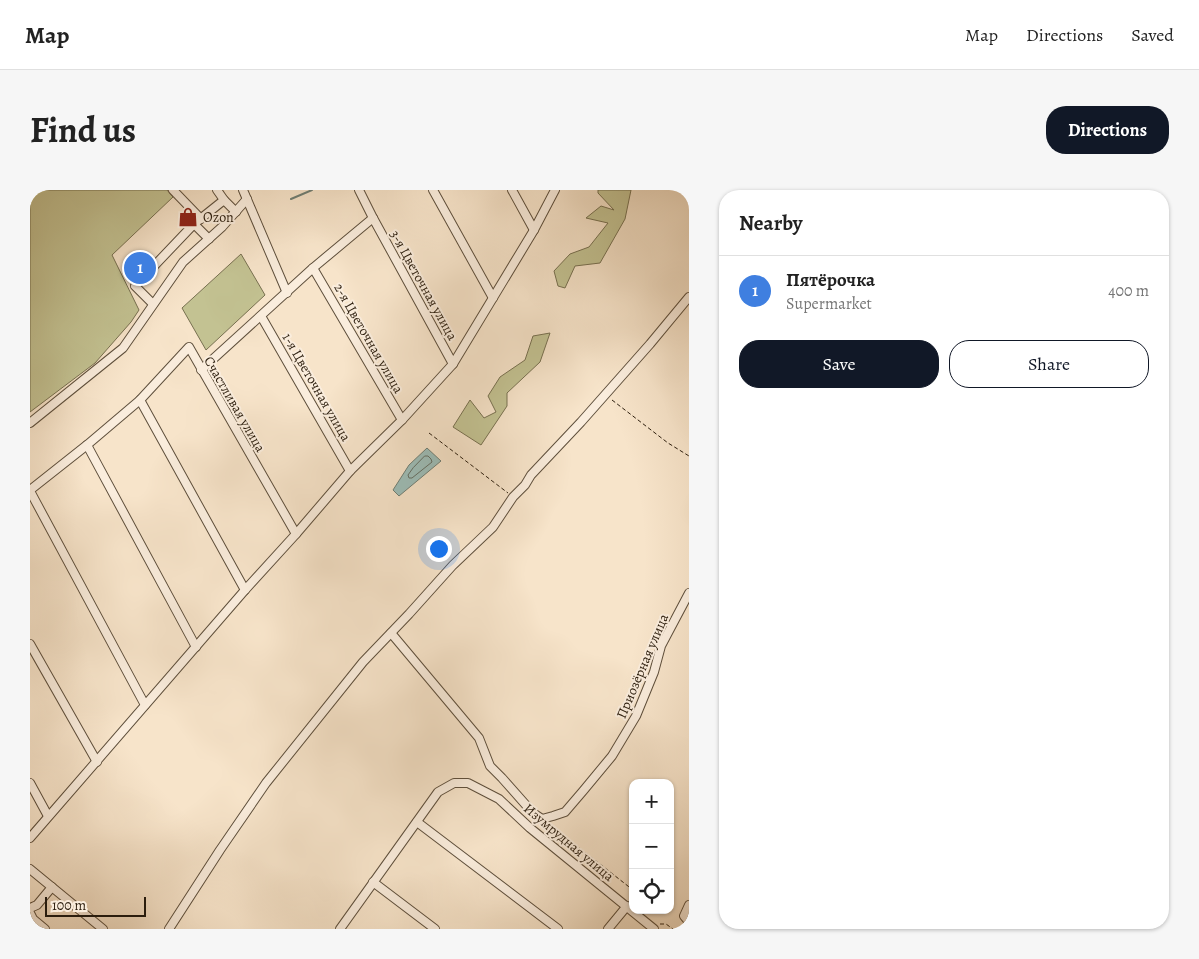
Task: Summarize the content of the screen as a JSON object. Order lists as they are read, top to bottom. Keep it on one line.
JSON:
{"streets":{"street":["3-я Цветочная улица","2-я Цветочная улица","1-я Цветочная улица","Счастливая улица","Приозёрная улица","Изумрудная улица"]},"places":{"shop":["Ozon"]},"scale_bar":"100 m","page":{"header":"Map","nav":["Map","Directions","Saved"],"title":"Find us","buttons":["Directions",["Save","Share"]],"heading":"Nearby","pins":"1","list":[{"mark":"1","name":"Пятёрочка","note":"Supermarket","value":"400 m"}],"map_buttons":["+","−"],"scale":"100 m"}}
